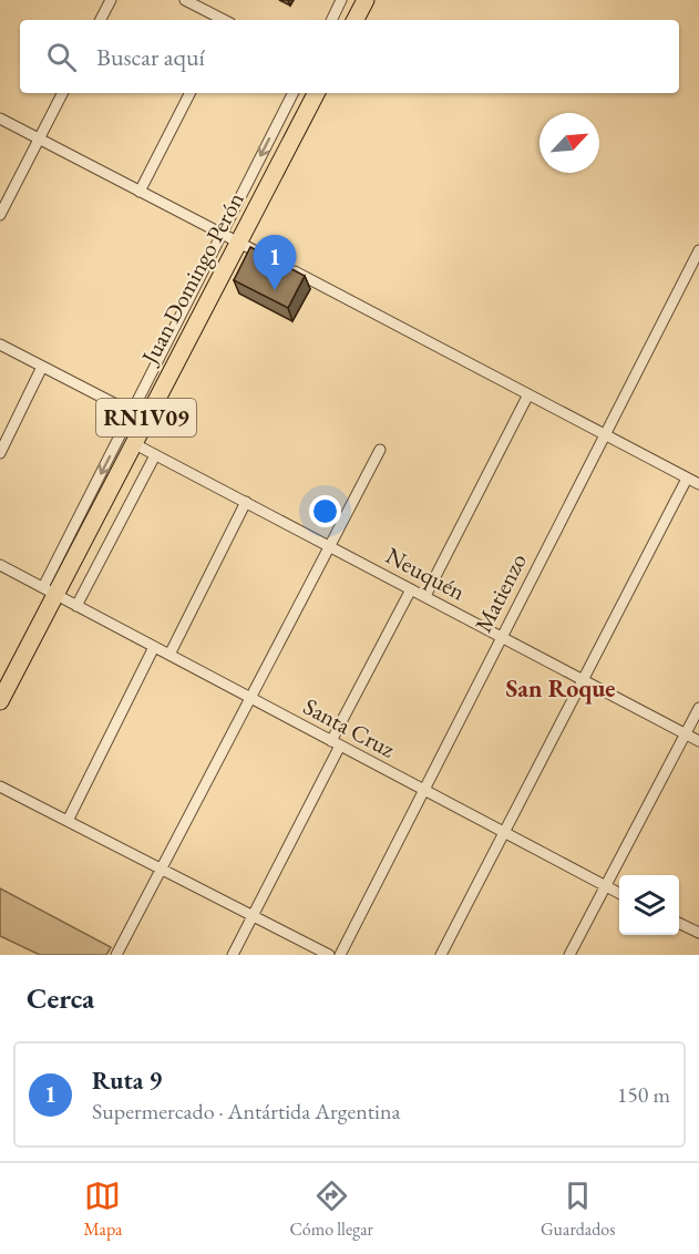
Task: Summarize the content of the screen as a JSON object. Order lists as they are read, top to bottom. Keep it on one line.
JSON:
{"streets":{"main road":["Juan Domingo Perón","RN1V09"],"street":["Neuquén","Matienzo","Santa Cruz"]},"crossings":[["Juan Domingo Perón","Neuquén"],["Juan Domingo Perón","Santa Cruz"],["Neuquén","Matienzo"],["Matienzo","Santa Cruz"]],"districts":["San Roque"],"north":"top right","page":{"search":"Buscar aquí","pins":"1","heading":"Cerca","list":[{"mark":"1","name":"Ruta 9","note":"Supermercado · Antártida Argentina","value":"150 m"}],"nav":["Mapa","Cómo llegar","Guardados"]}}
